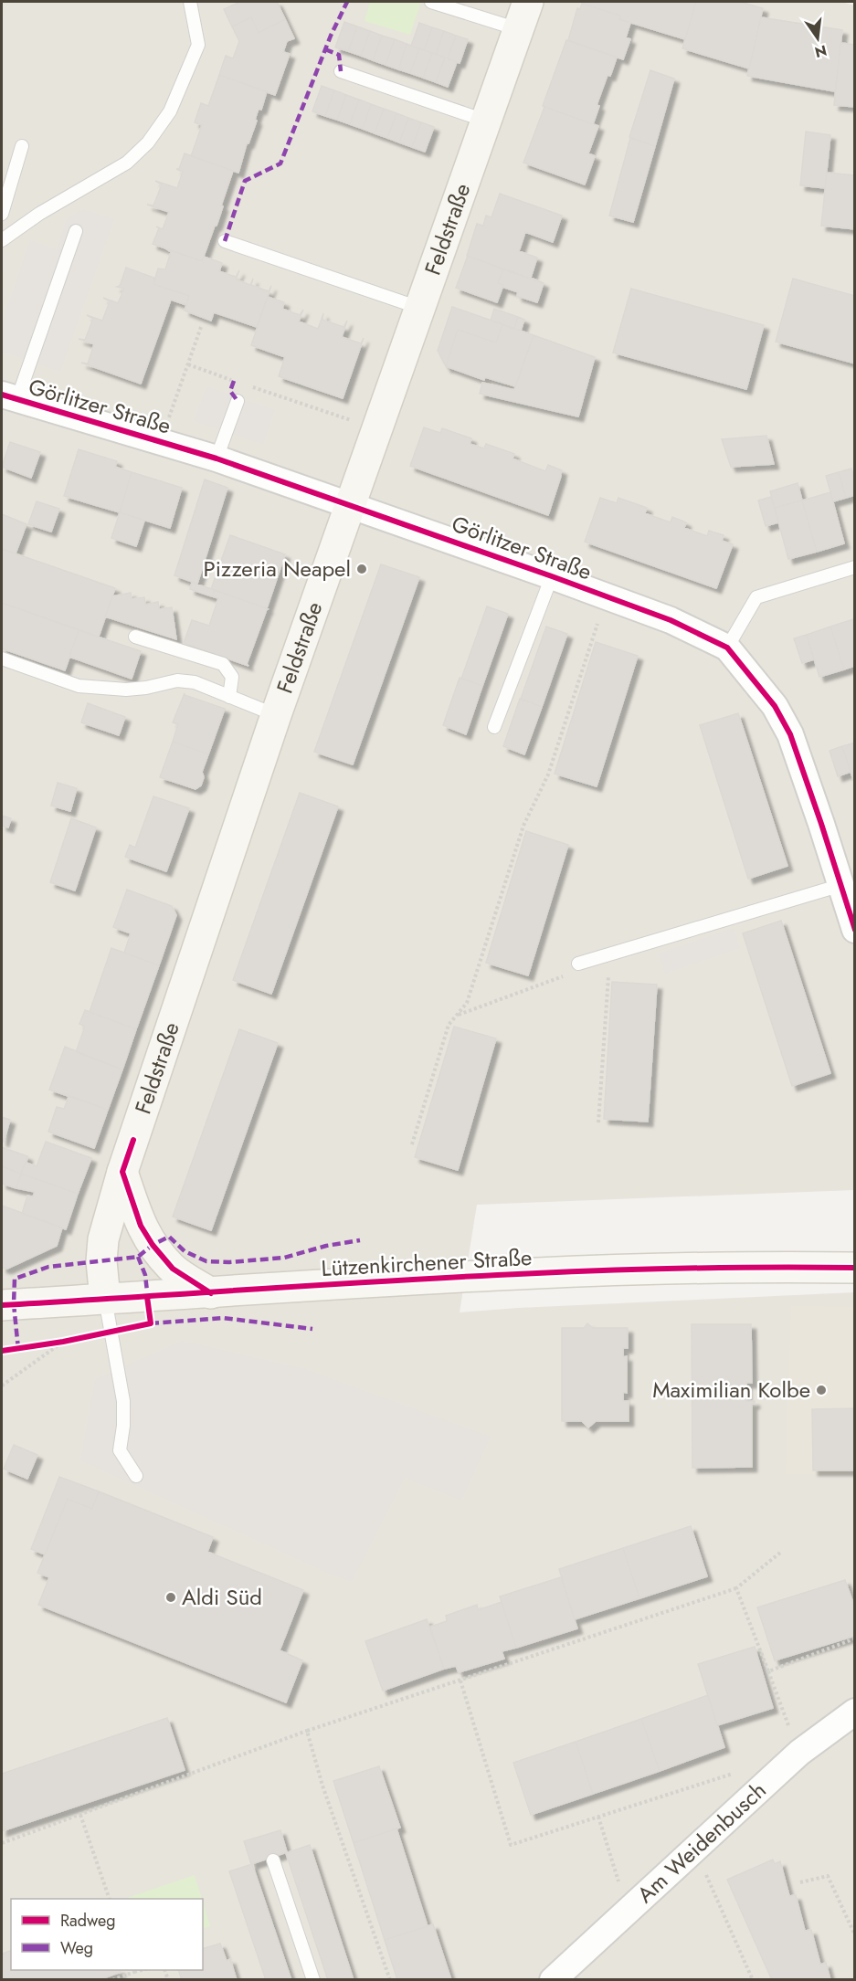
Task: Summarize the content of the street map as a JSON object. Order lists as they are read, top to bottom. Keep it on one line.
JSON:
{"streets":{"main road":["Feldstraße","Lützenkirchener Straße"],"street":["Görlitzer Straße","Am Weidenbusch"]},"crossings":[["Feldstraße","Görlitzer Straße"],["Feldstraße","Lützenkirchener Straße"]],"places":["Pizzeria Neapel","Maximilian Kolbe","Aldi Süd"],"legend":["Radweg","Weg"],"north":"bottom"}
